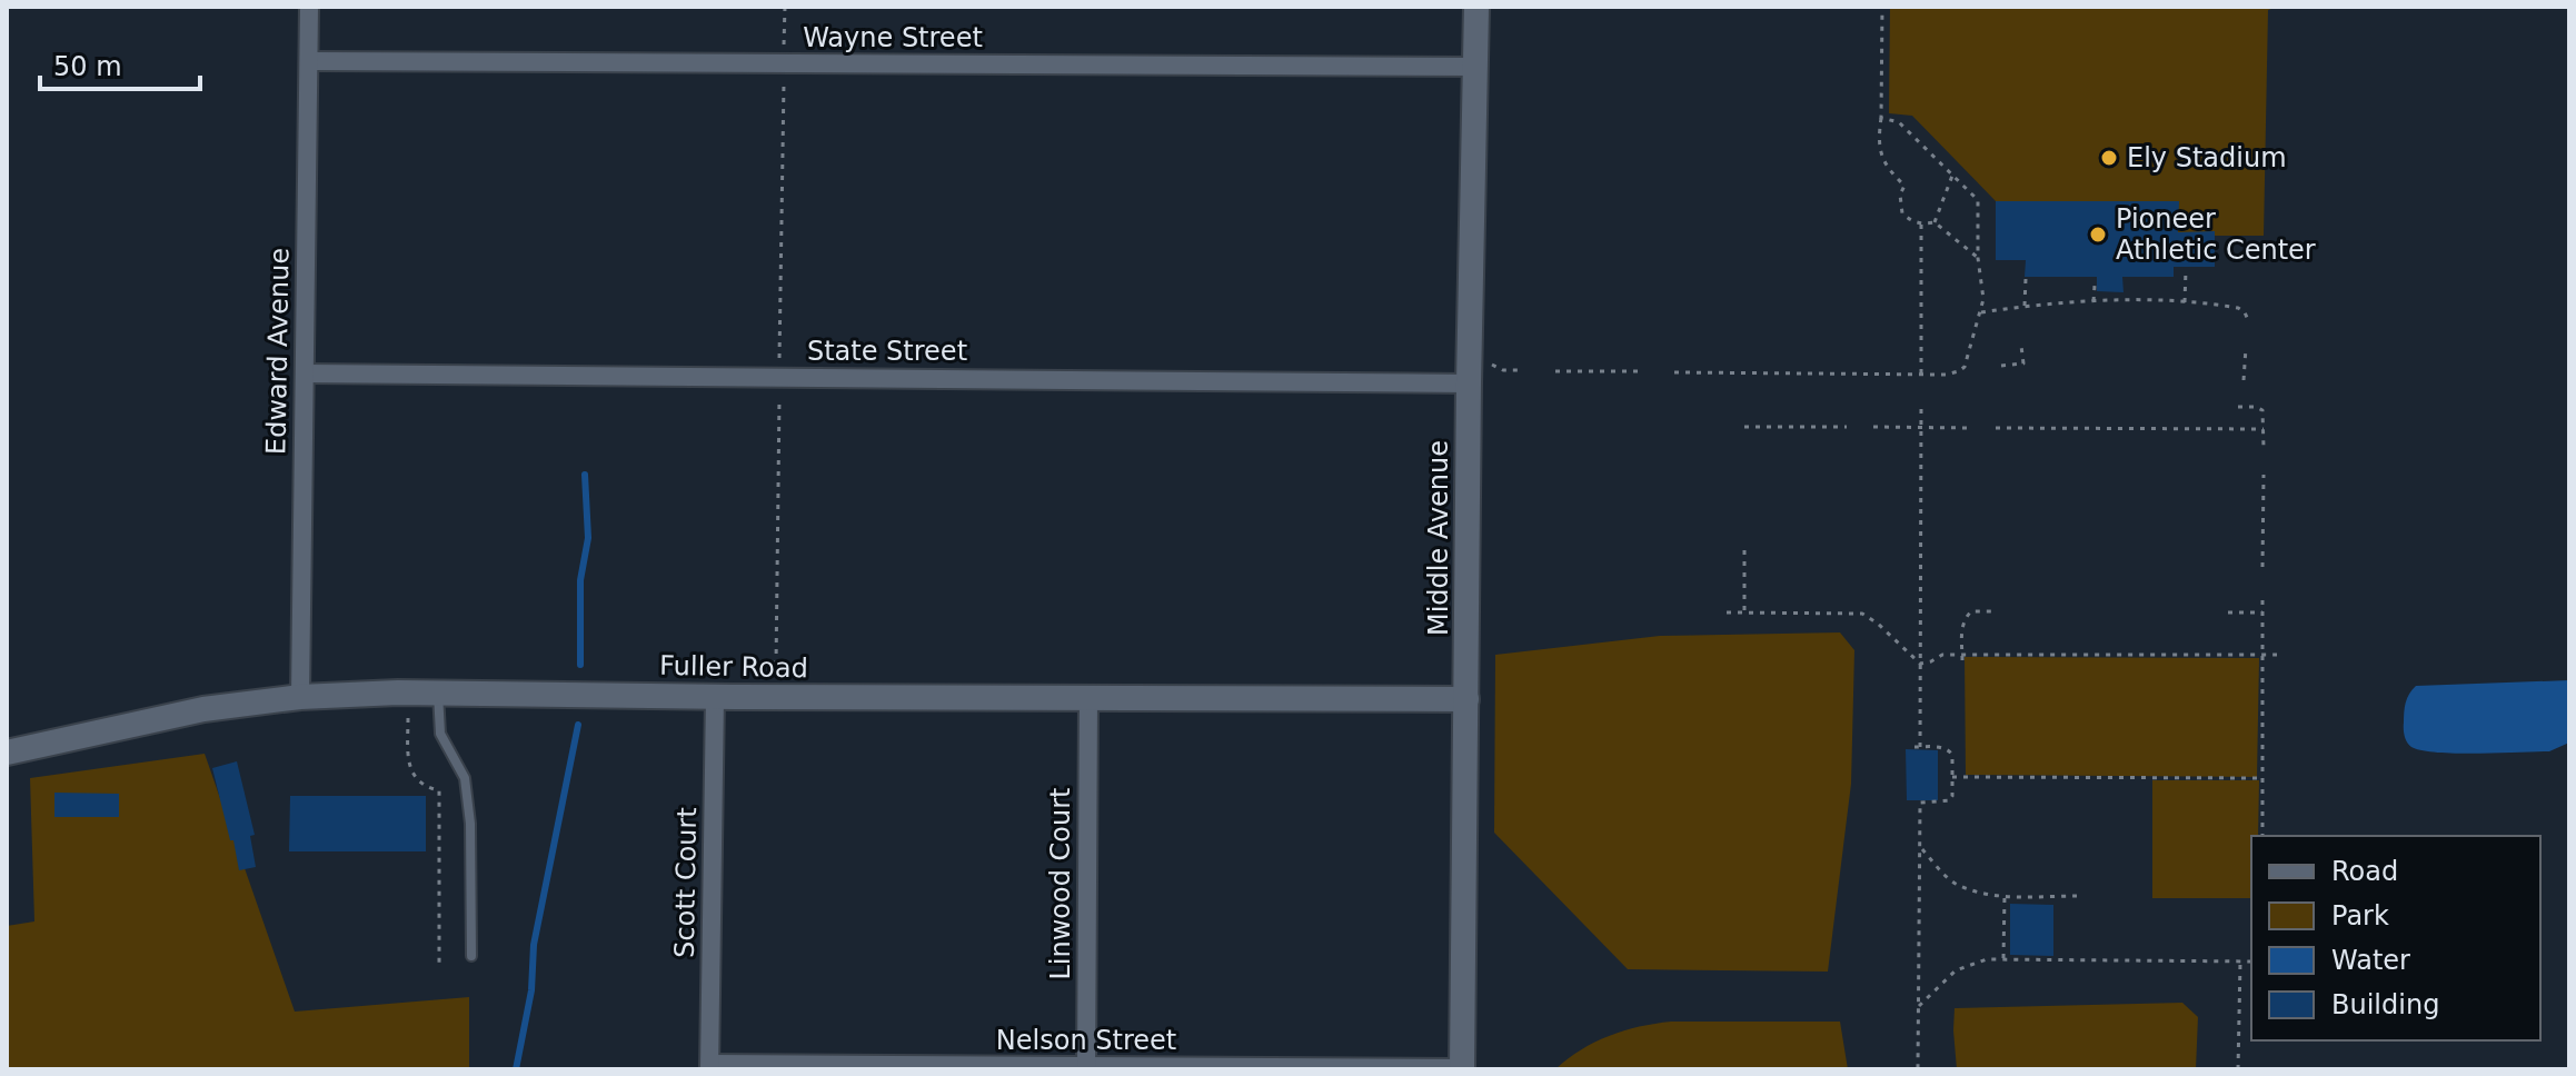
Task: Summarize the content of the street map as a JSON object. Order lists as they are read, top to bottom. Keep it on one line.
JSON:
{"streets":{"street":["Wayne Street","Edward Avenue","State Street","Middle Avenue","Fuller Road","Scott Court","Linwood Court","Nelson Street"]},"crossings":[["Wayne Street","Edward Avenue"],["Wayne Street","Middle Avenue"],["Edward Avenue","State Street"],["Edward Avenue","Fuller Road"],["State Street","Middle Avenue"],["Middle Avenue","Fuller Road"],["Middle Avenue","Nelson Street"],["Fuller Road","Scott Court"],["Fuller Road","Linwood Court"],["Scott Court","Nelson Street"],["Linwood Court","Nelson Street"]],"places":["Ely Stadium","Pioneer Athletic Center"],"legend":["Road","Park","Water","Building"],"scale_bar":"50 m"}
